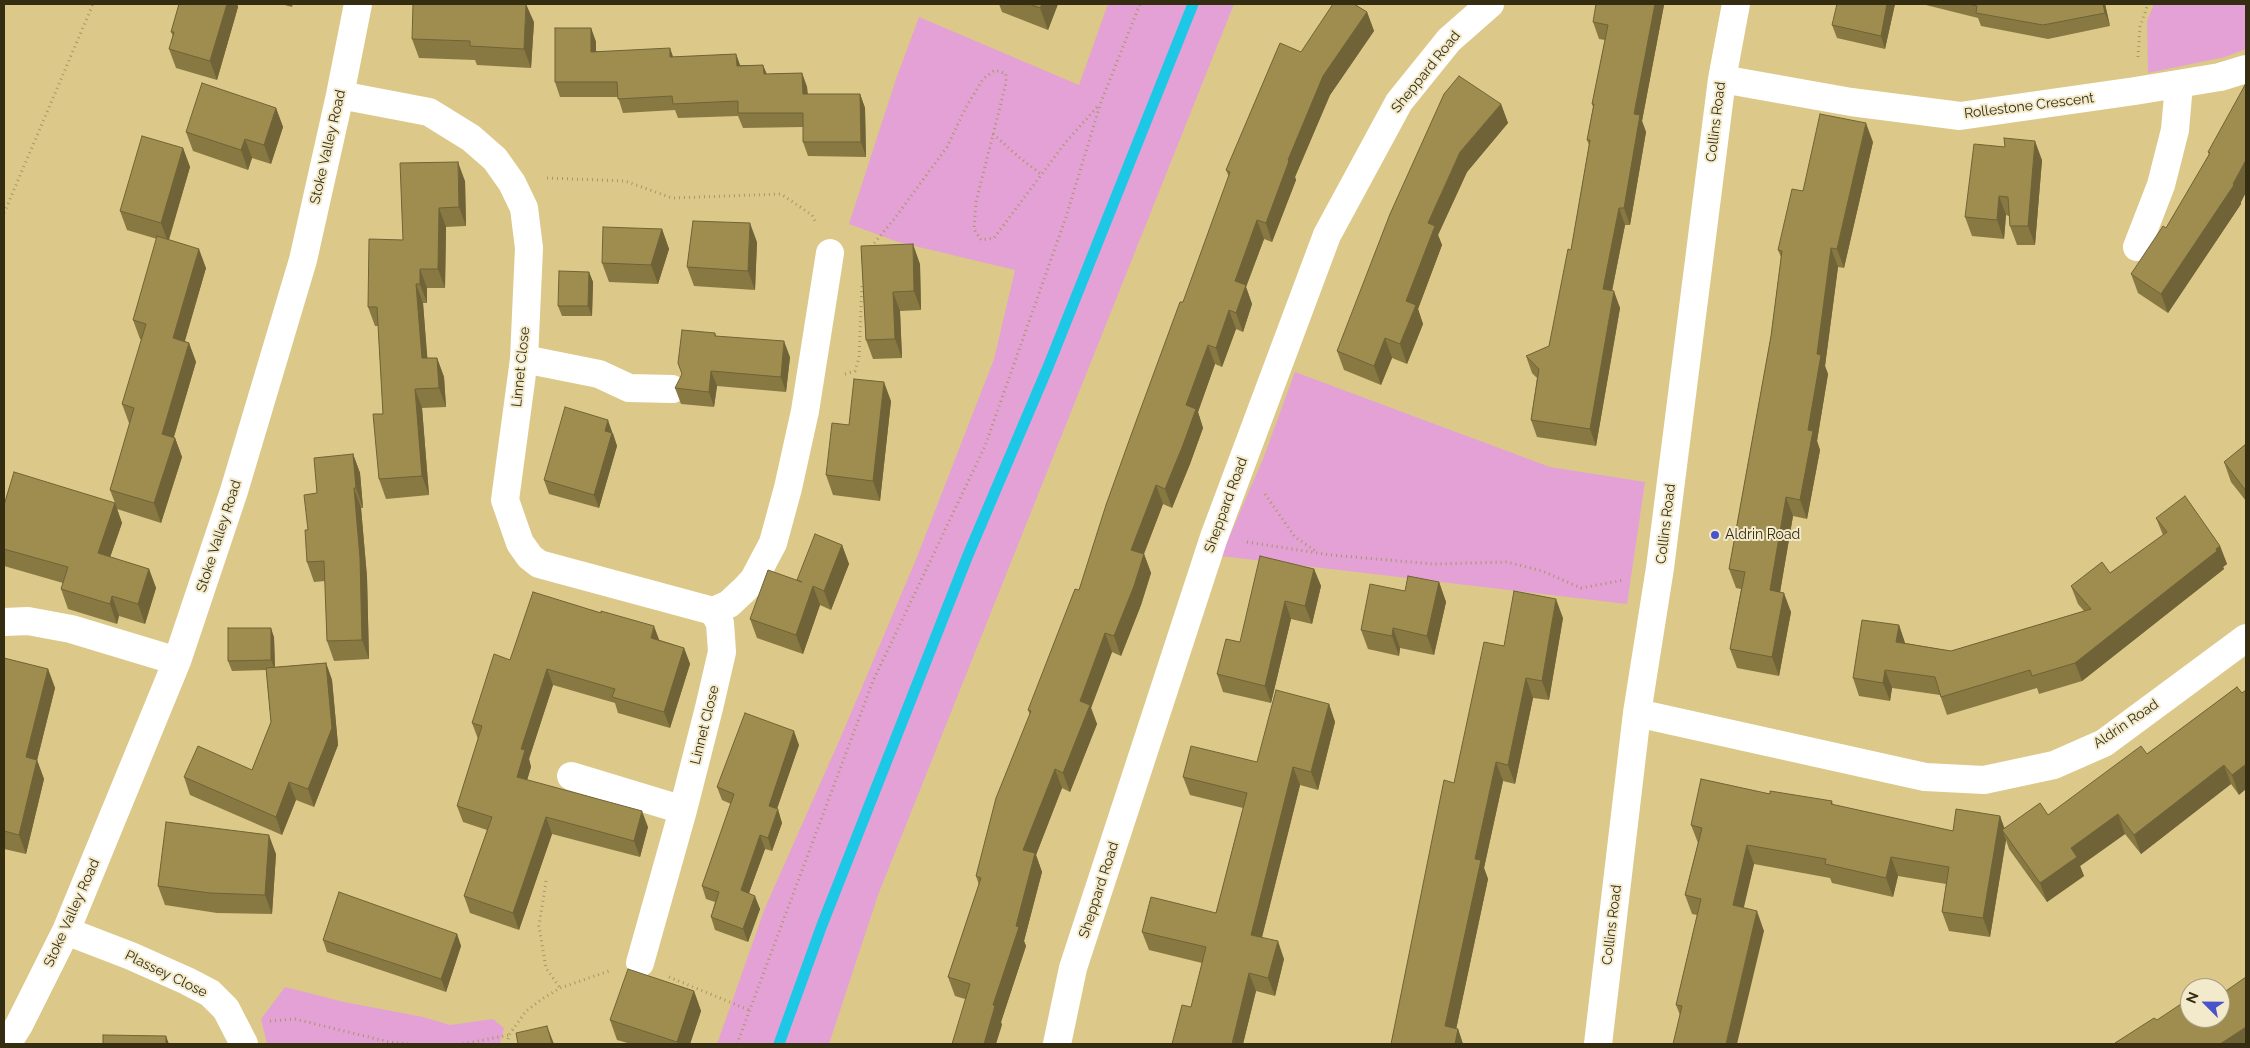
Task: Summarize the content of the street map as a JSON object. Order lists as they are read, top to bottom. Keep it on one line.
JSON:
{"streets":{"street":["Sheppard Road","Rollestone Crescent","Collins Road","Stoke Valley Road","Linnet Close","Aldrin Road","Plassey Close"]},"crossings":[["Rollestone Crescent","Collins Road"],["Collins Road","Aldrin Road"],["Stoke Valley Road","Linnet Close"],["Stoke Valley Road","Plassey Close"]],"places":["Aldrin Road"],"north":"top left"}
